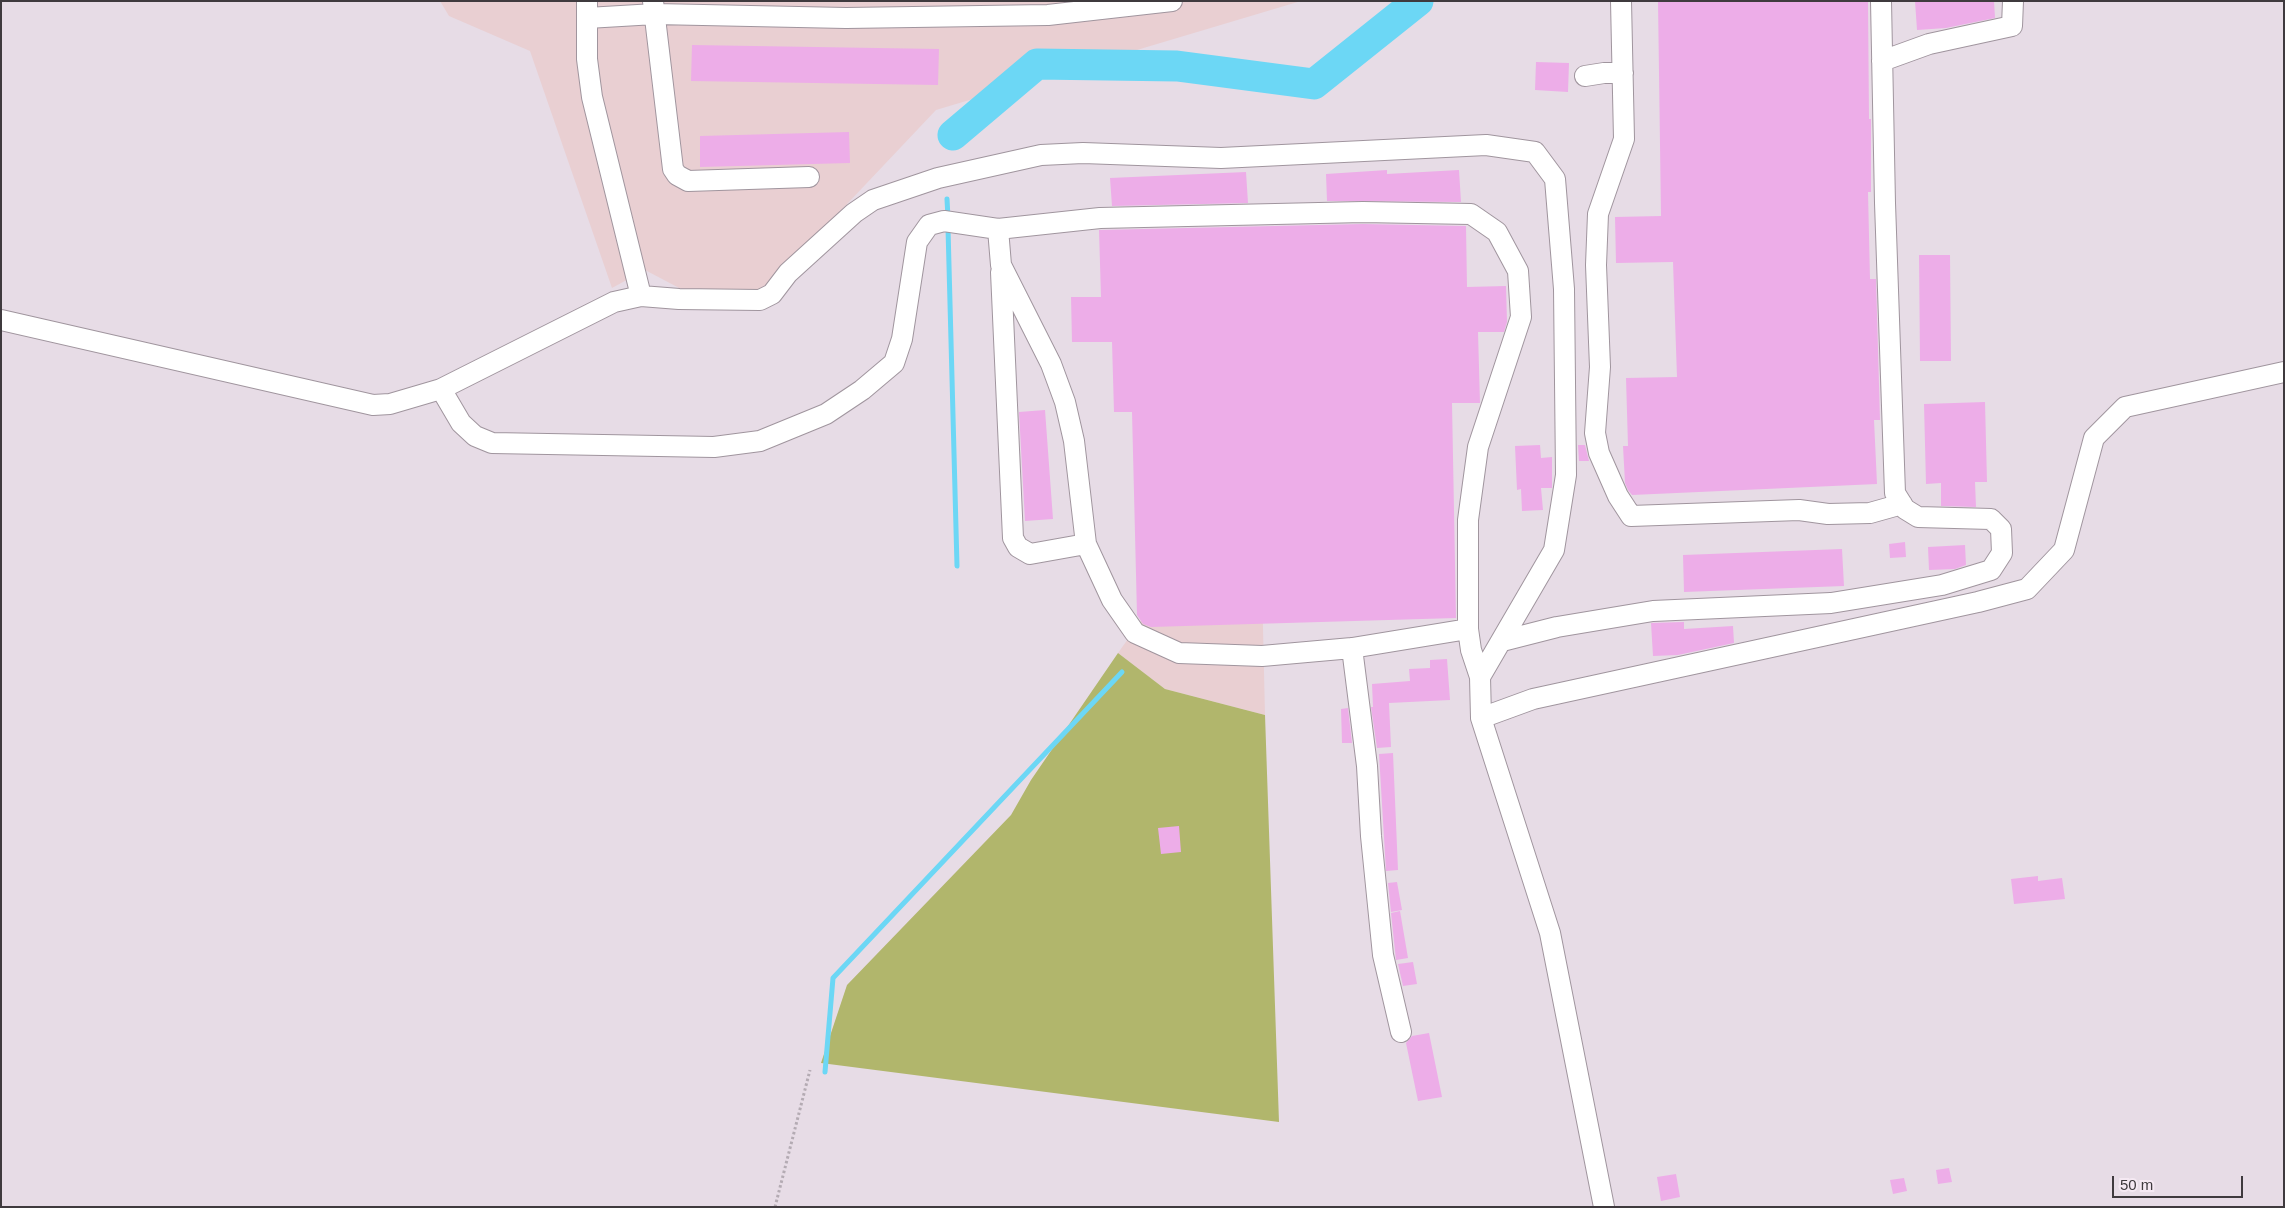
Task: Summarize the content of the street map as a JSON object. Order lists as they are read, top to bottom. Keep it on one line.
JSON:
{"scale_bar":"50 m"}
